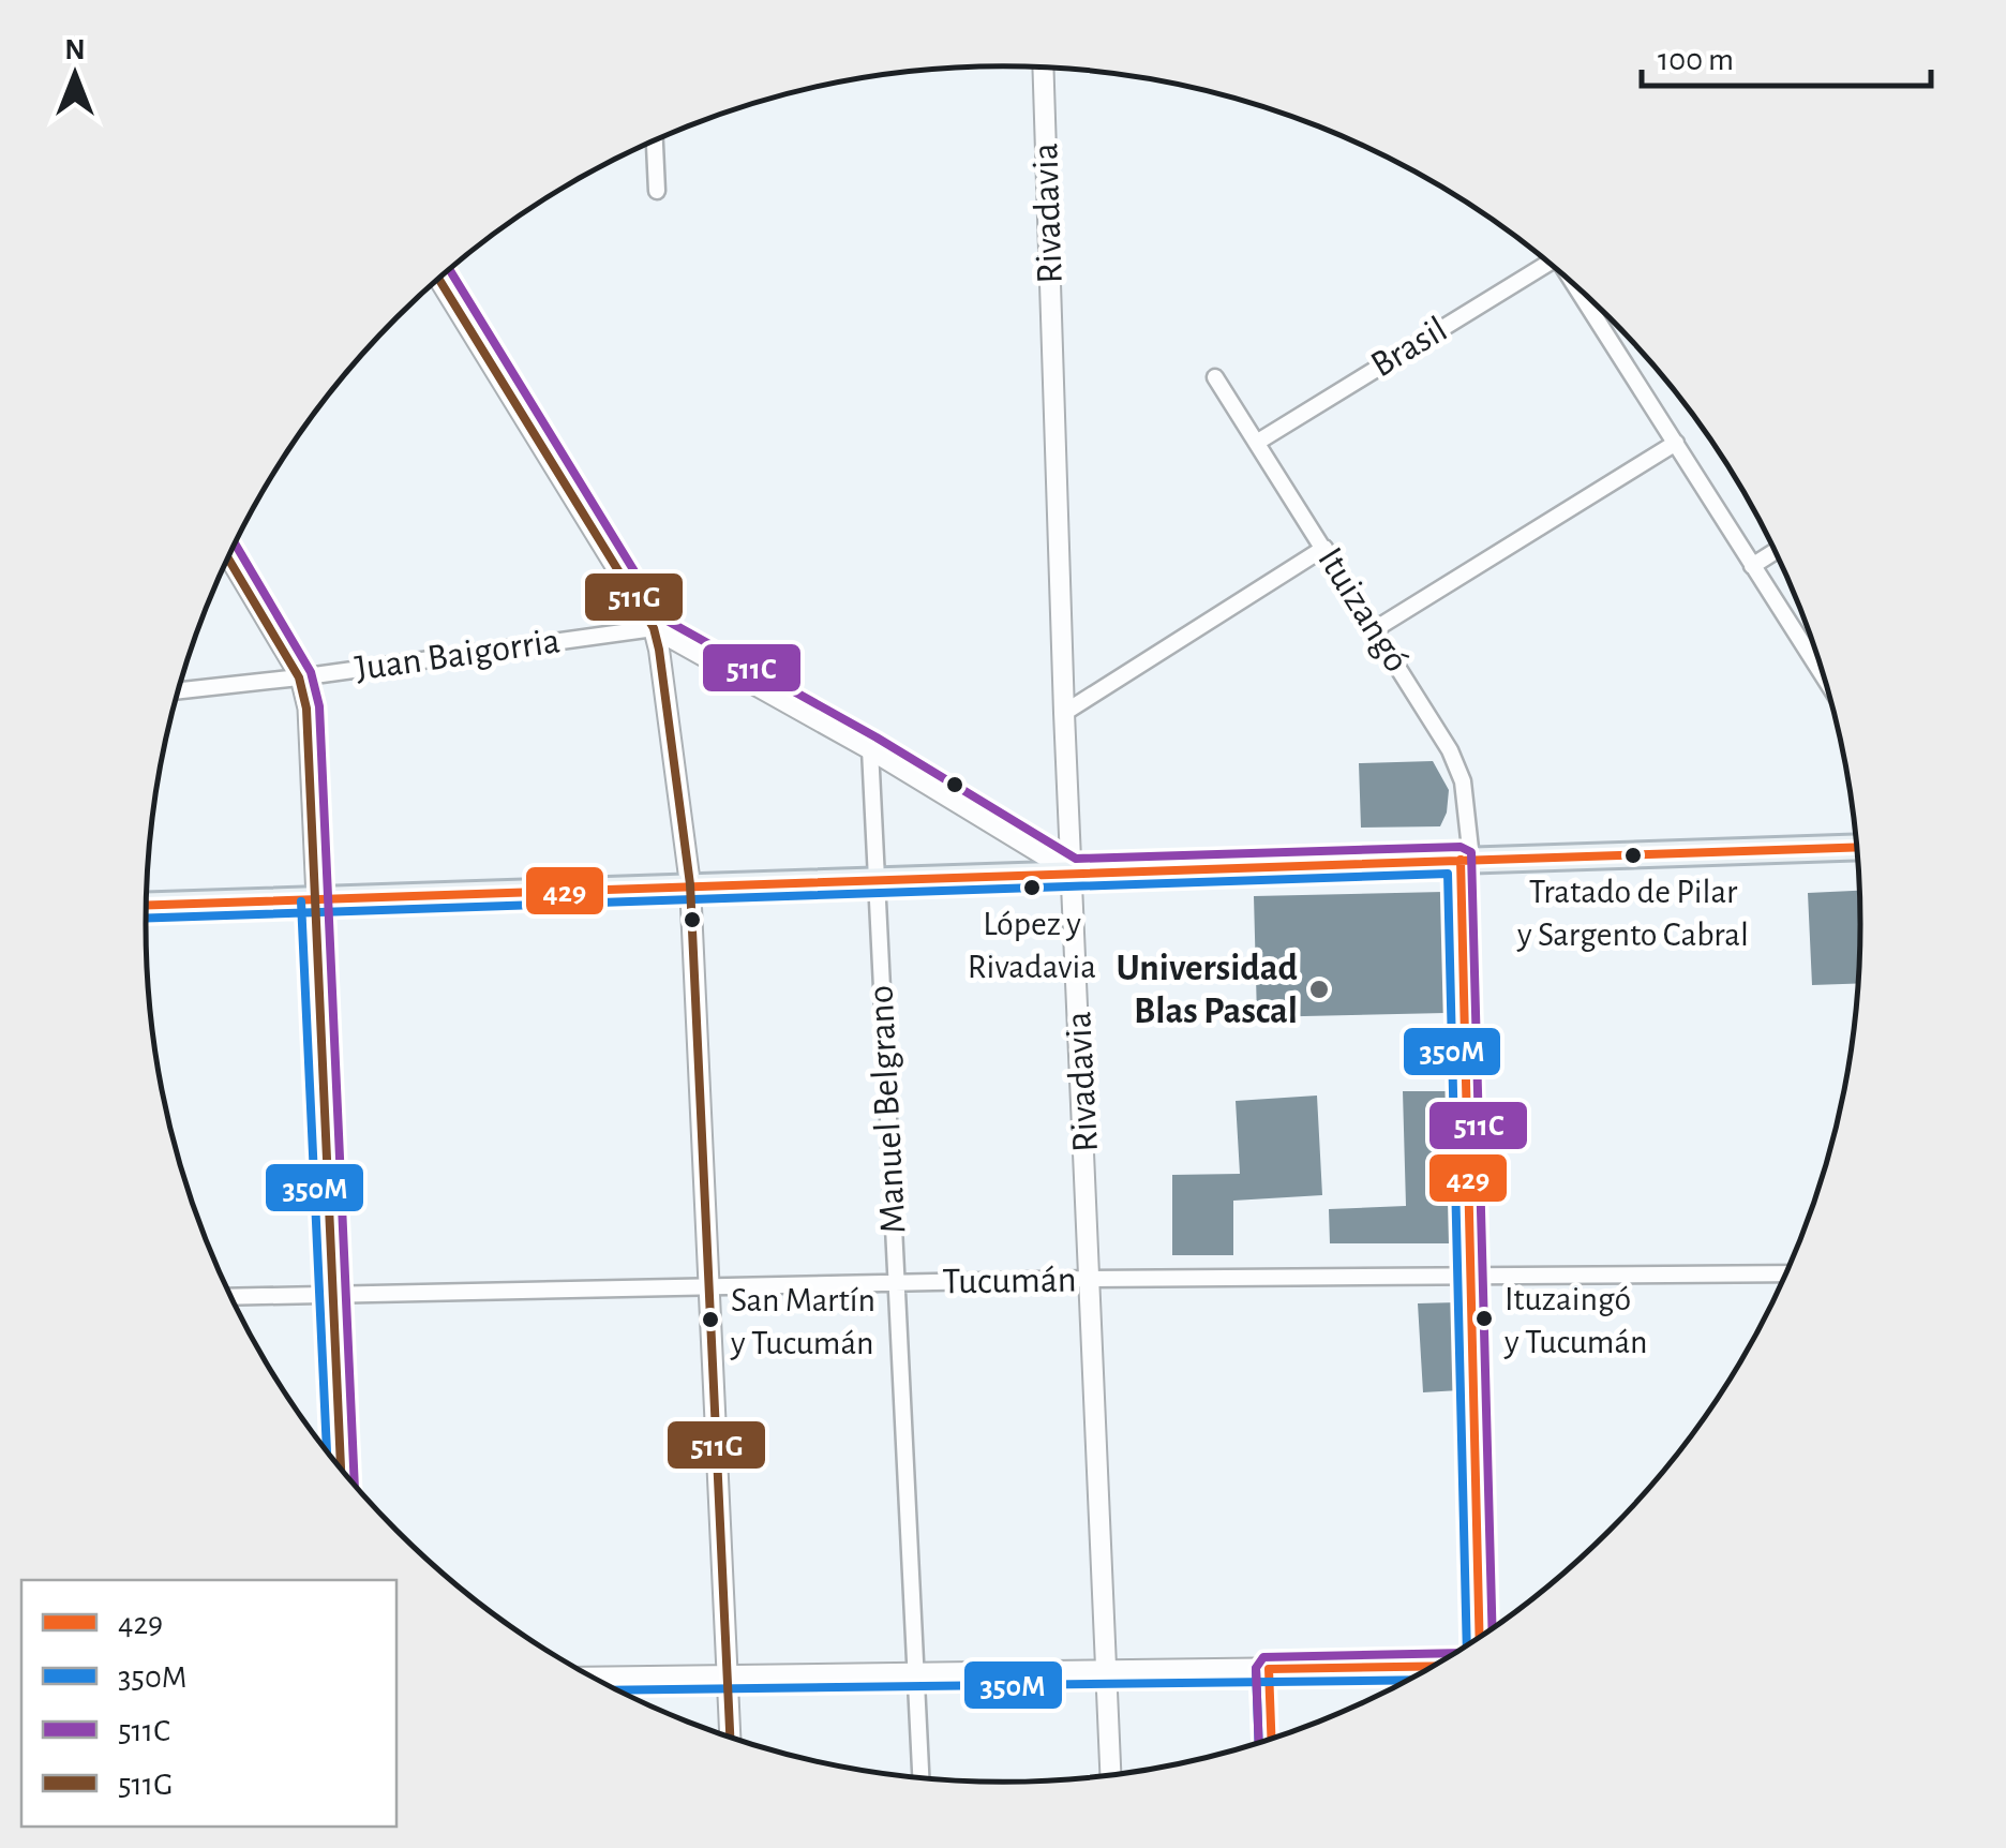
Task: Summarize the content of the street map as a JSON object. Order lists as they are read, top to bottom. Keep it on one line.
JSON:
{"streets":{"street":["Rivadavia","Brasil","Ituizangó","Juan Baigorria","Manuel Belgrano","Tucumán"]},"crossings":[["Rivadavia","Tucumán"],["Brasil","Ituizangó"],["Ituizangó","Tucumán"],["Manuel Belgrano","Tucumán"]],"places":["Tratado de Pilar y Sargento Cabral","López y Rivadavia","Universidad Blas Pascal","Ituzaingó y Tucumán","San Martín y Tucumán"],"lines":["transit line 511C","transit line 511G","transit line 429","transit line 350M"],"legend":["429","350M","511C","511G"],"scale_bar":"100 m","north":"top"}
